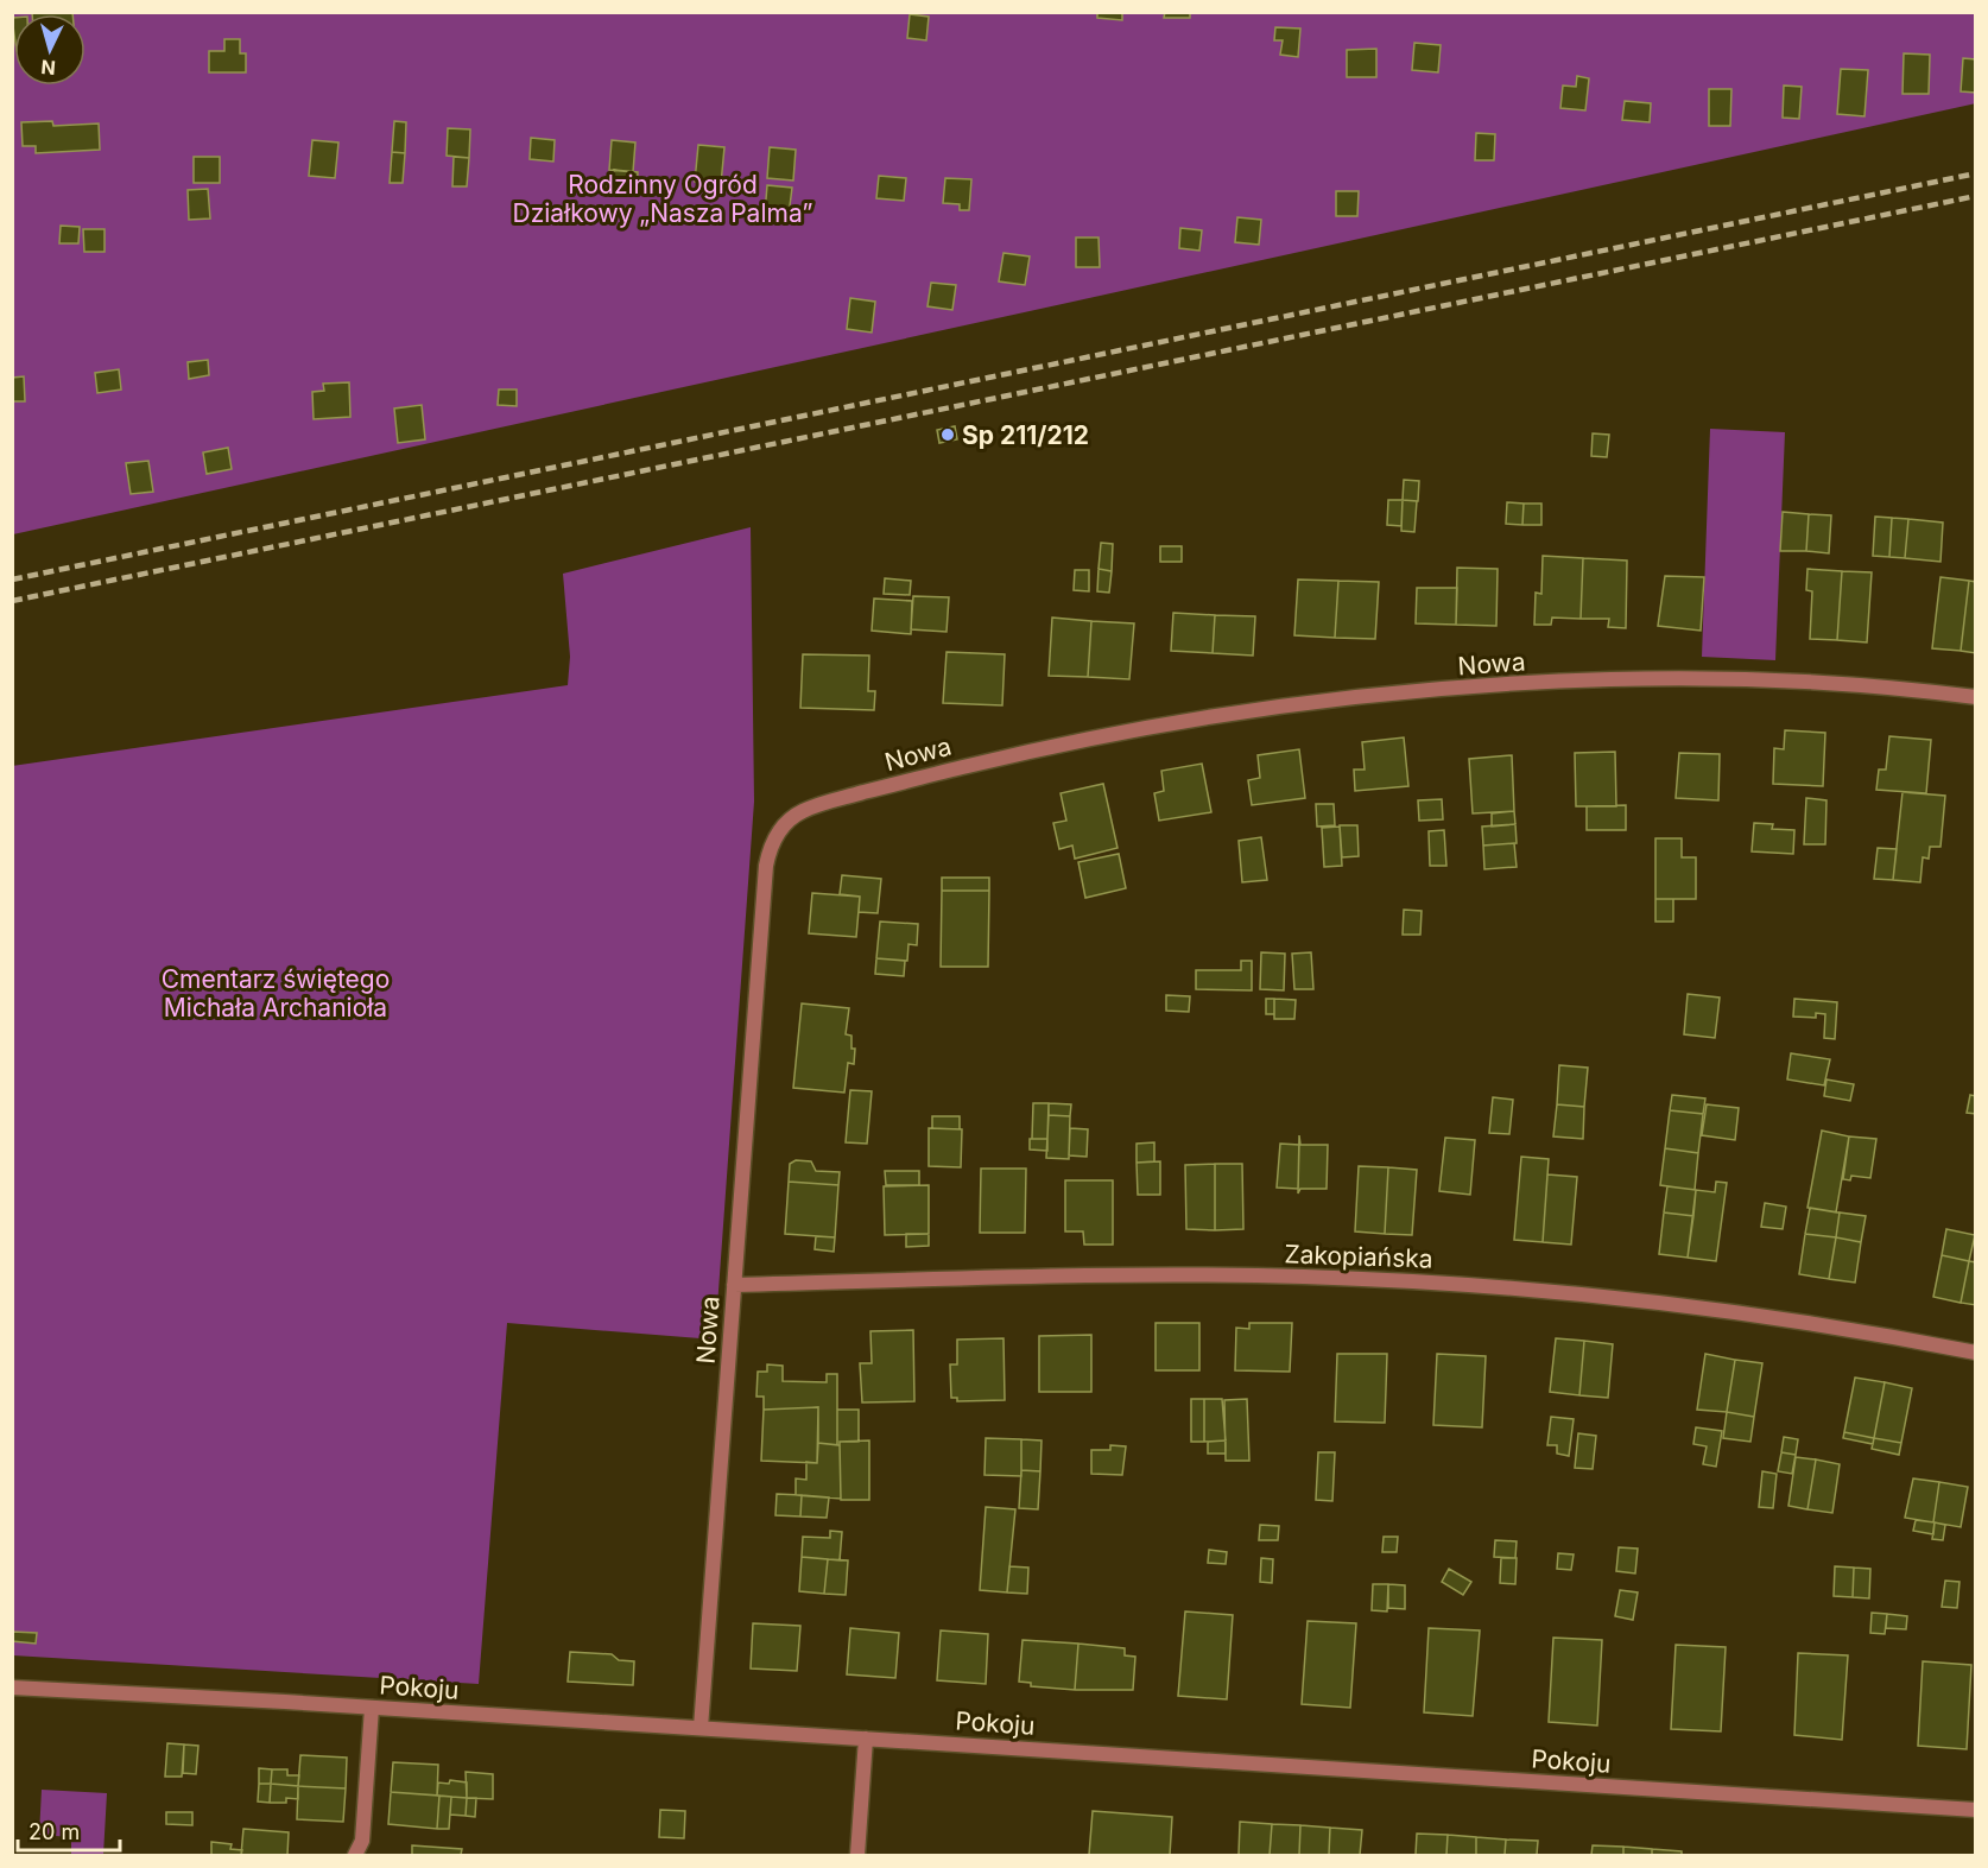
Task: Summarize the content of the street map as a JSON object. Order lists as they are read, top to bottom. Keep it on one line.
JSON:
{"streets":{"street":["Nowa","Zakopiańska","Pokoju"]},"crossings":[["Nowa","Zakopiańska"],["Nowa","Pokoju"]],"parks":["Rodzinny Ogród Działkowy „Nasza Palma”","Cmentarz świętego Michała Archanioła"],"places":["Sp 211/212"],"scale_bar":"20 m","north":"bottom"}
